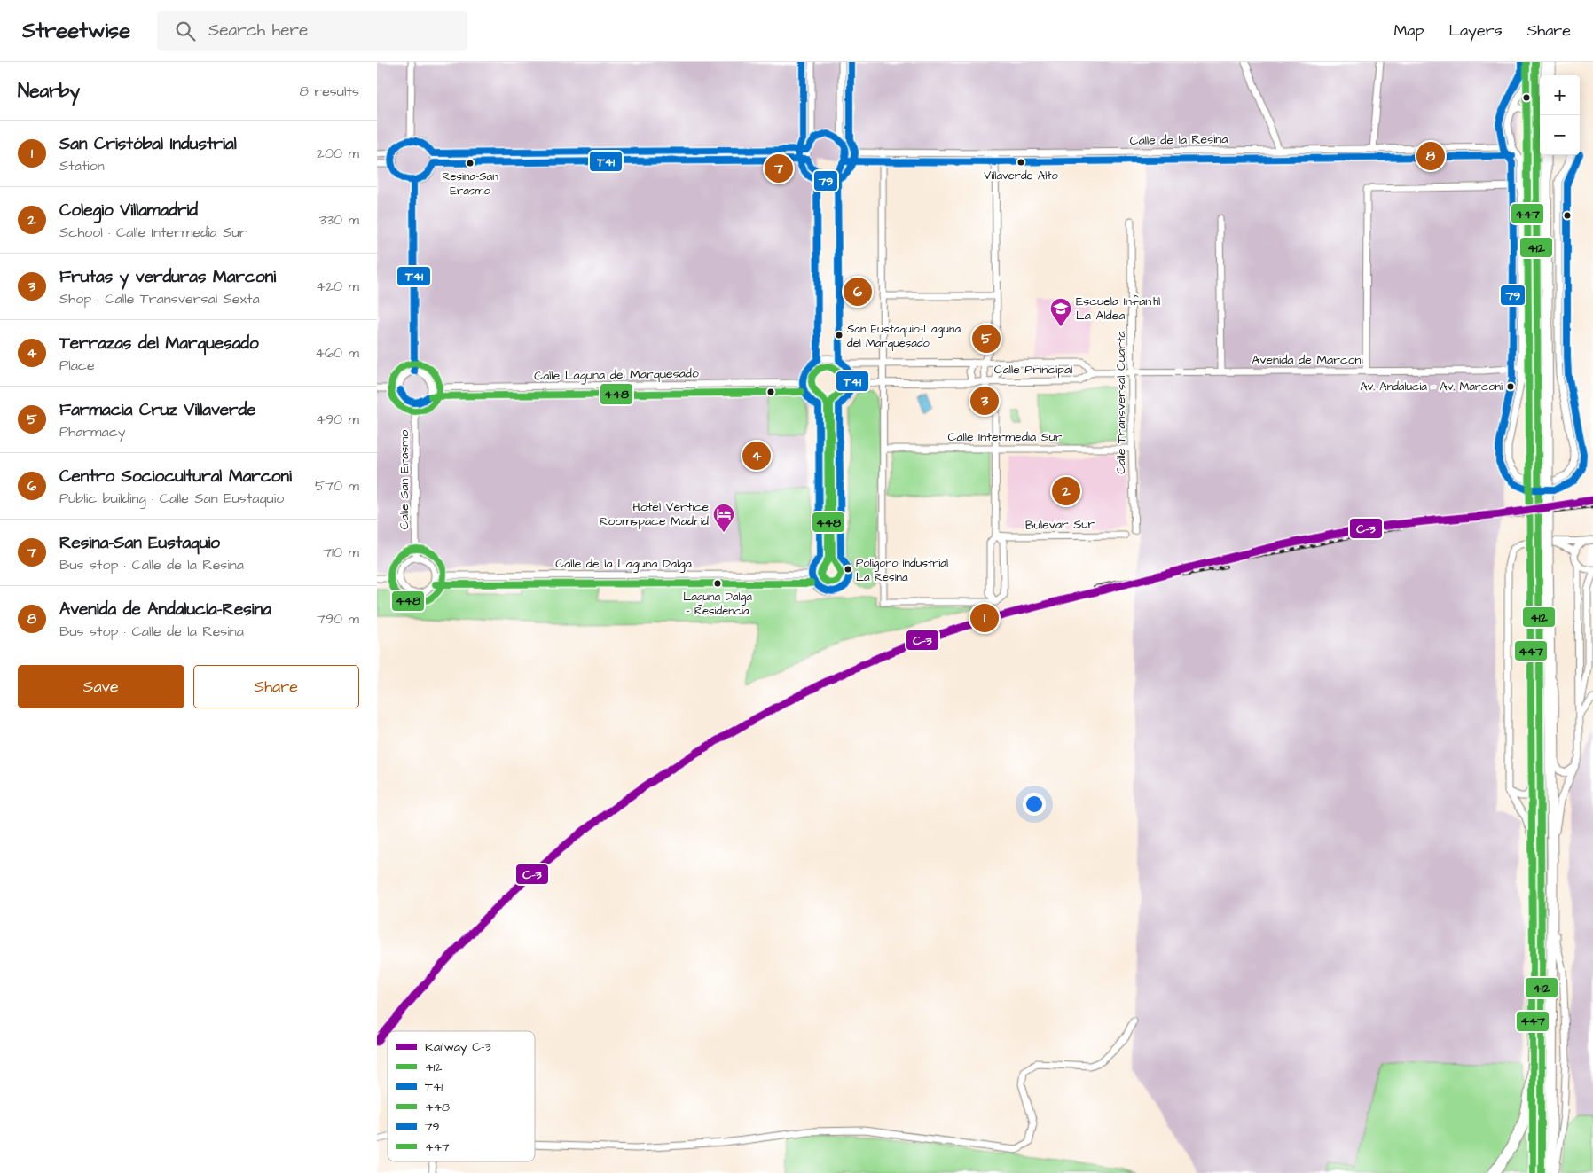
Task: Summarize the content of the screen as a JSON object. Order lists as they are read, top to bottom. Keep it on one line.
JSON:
{"streets":{"street":["Calle de la Resina","Avenida de Marconi","Calle Principal","Calle Laguna del Marquesado","Calle Transversal Cuarta","Calle Intermedia Sur","Calle San Erasmo","Bulevar Sur","Calle de la Laguna Dalga"]},"crossings":[["Avenida de Marconi","Calle Principal"],["Avenida de Marconi","Calle Transversal Cuarta"],["Calle Principal","Calle Laguna del Marquesado"],["Calle Laguna del Marquesado","Calle San Erasmo"],["Calle San Erasmo","Calle de la Laguna Dalga"]],"places":{"other":["Villaverde Alto","Resina-San Erasmo","San Eustaquio-Laguna del Marquesado","Av. Andalucía - Av. Marconi","Polígono Industrial La Resina","Laguna Dalga - Residencia"],"school or university":["Escuela Infantil La Aldea"],"hotel":["Hotel Vértice Roomspace Madrid"]},"lines":["transit line 412","transit line 79","transit line 447","transit line T41","transit line 448","rail line C-3"],"legend":["Railway C-3","412","T41","448","79","447"],"page":{"header":"Streetwise","search":"Search here","nav":["Map","Layers","Share"],"heading":["Nearby","8 results"],"map_buttons":["+","−"],"list":[{"mark":"1","name":"San Cristóbal Industrial","note":"Station","value":"200 m"},{"mark":"2","name":"Colegio Villamadrid","note":"School · Calle Intermedia Sur","value":"330 m"},{"mark":"3","name":"Frutas y verduras Marconi","note":"Shop · Calle Transversal Sexta","value":"420 m"},{"mark":"4","name":"Terrazas del Marquesado","note":"Place","value":"460 m"},{"mark":"5","name":"Farmacia Cruz Villaverde","note":"Pharmacy","value":"490 m"},{"mark":"6","name":"Centro Sociocultural Marconi","note":"Public building · Calle San Eustaquio","value":"570 m"},{"mark":"7","name":"Resina-San Eustaquio","note":"Bus stop · Calle de la Resina","value":"710 m"},{"mark":"8","name":"Avenida de Andalucía-Resina","note":"Bus stop · Calle de la Resina","value":"790 m"}],"pins":["8","7","6","5","3","4","2","1"],"buttons":["Save","Share"]}}
